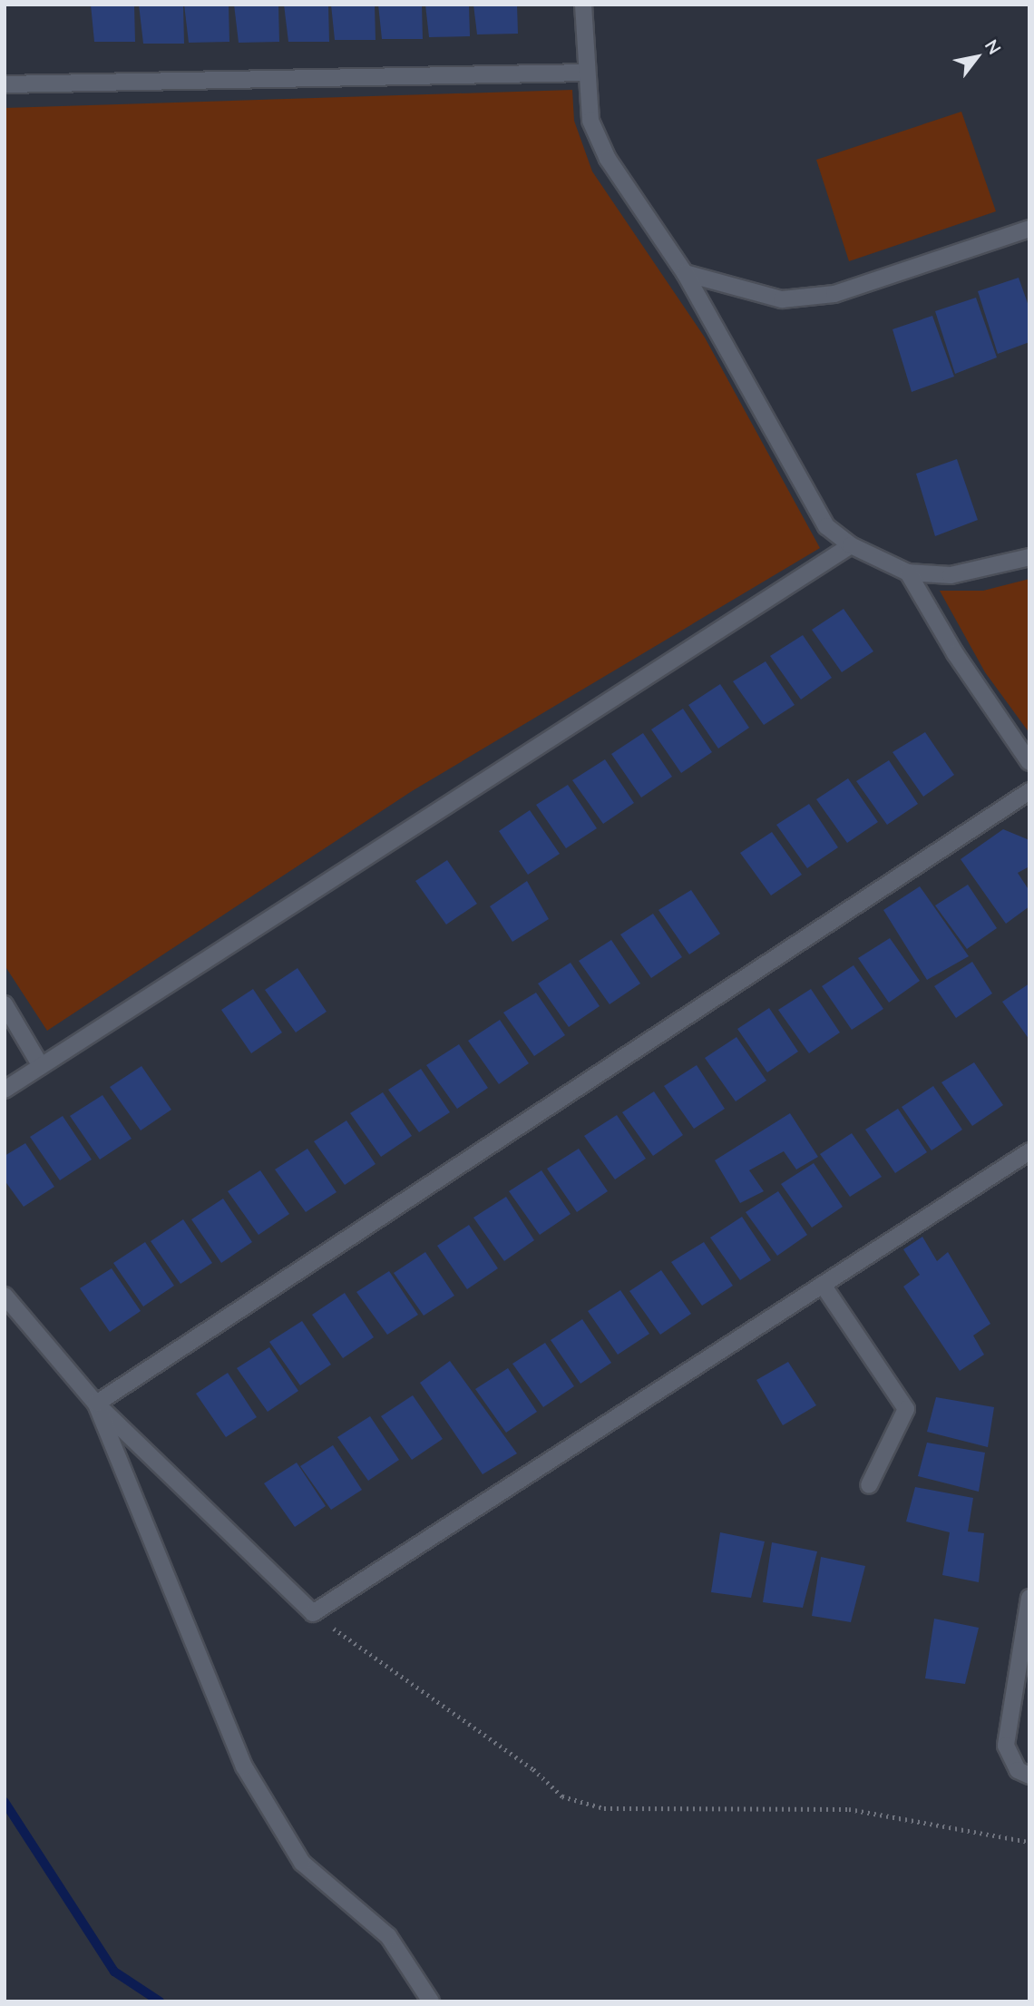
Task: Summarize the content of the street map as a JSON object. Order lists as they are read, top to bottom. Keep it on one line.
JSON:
{"north":"top right"}
